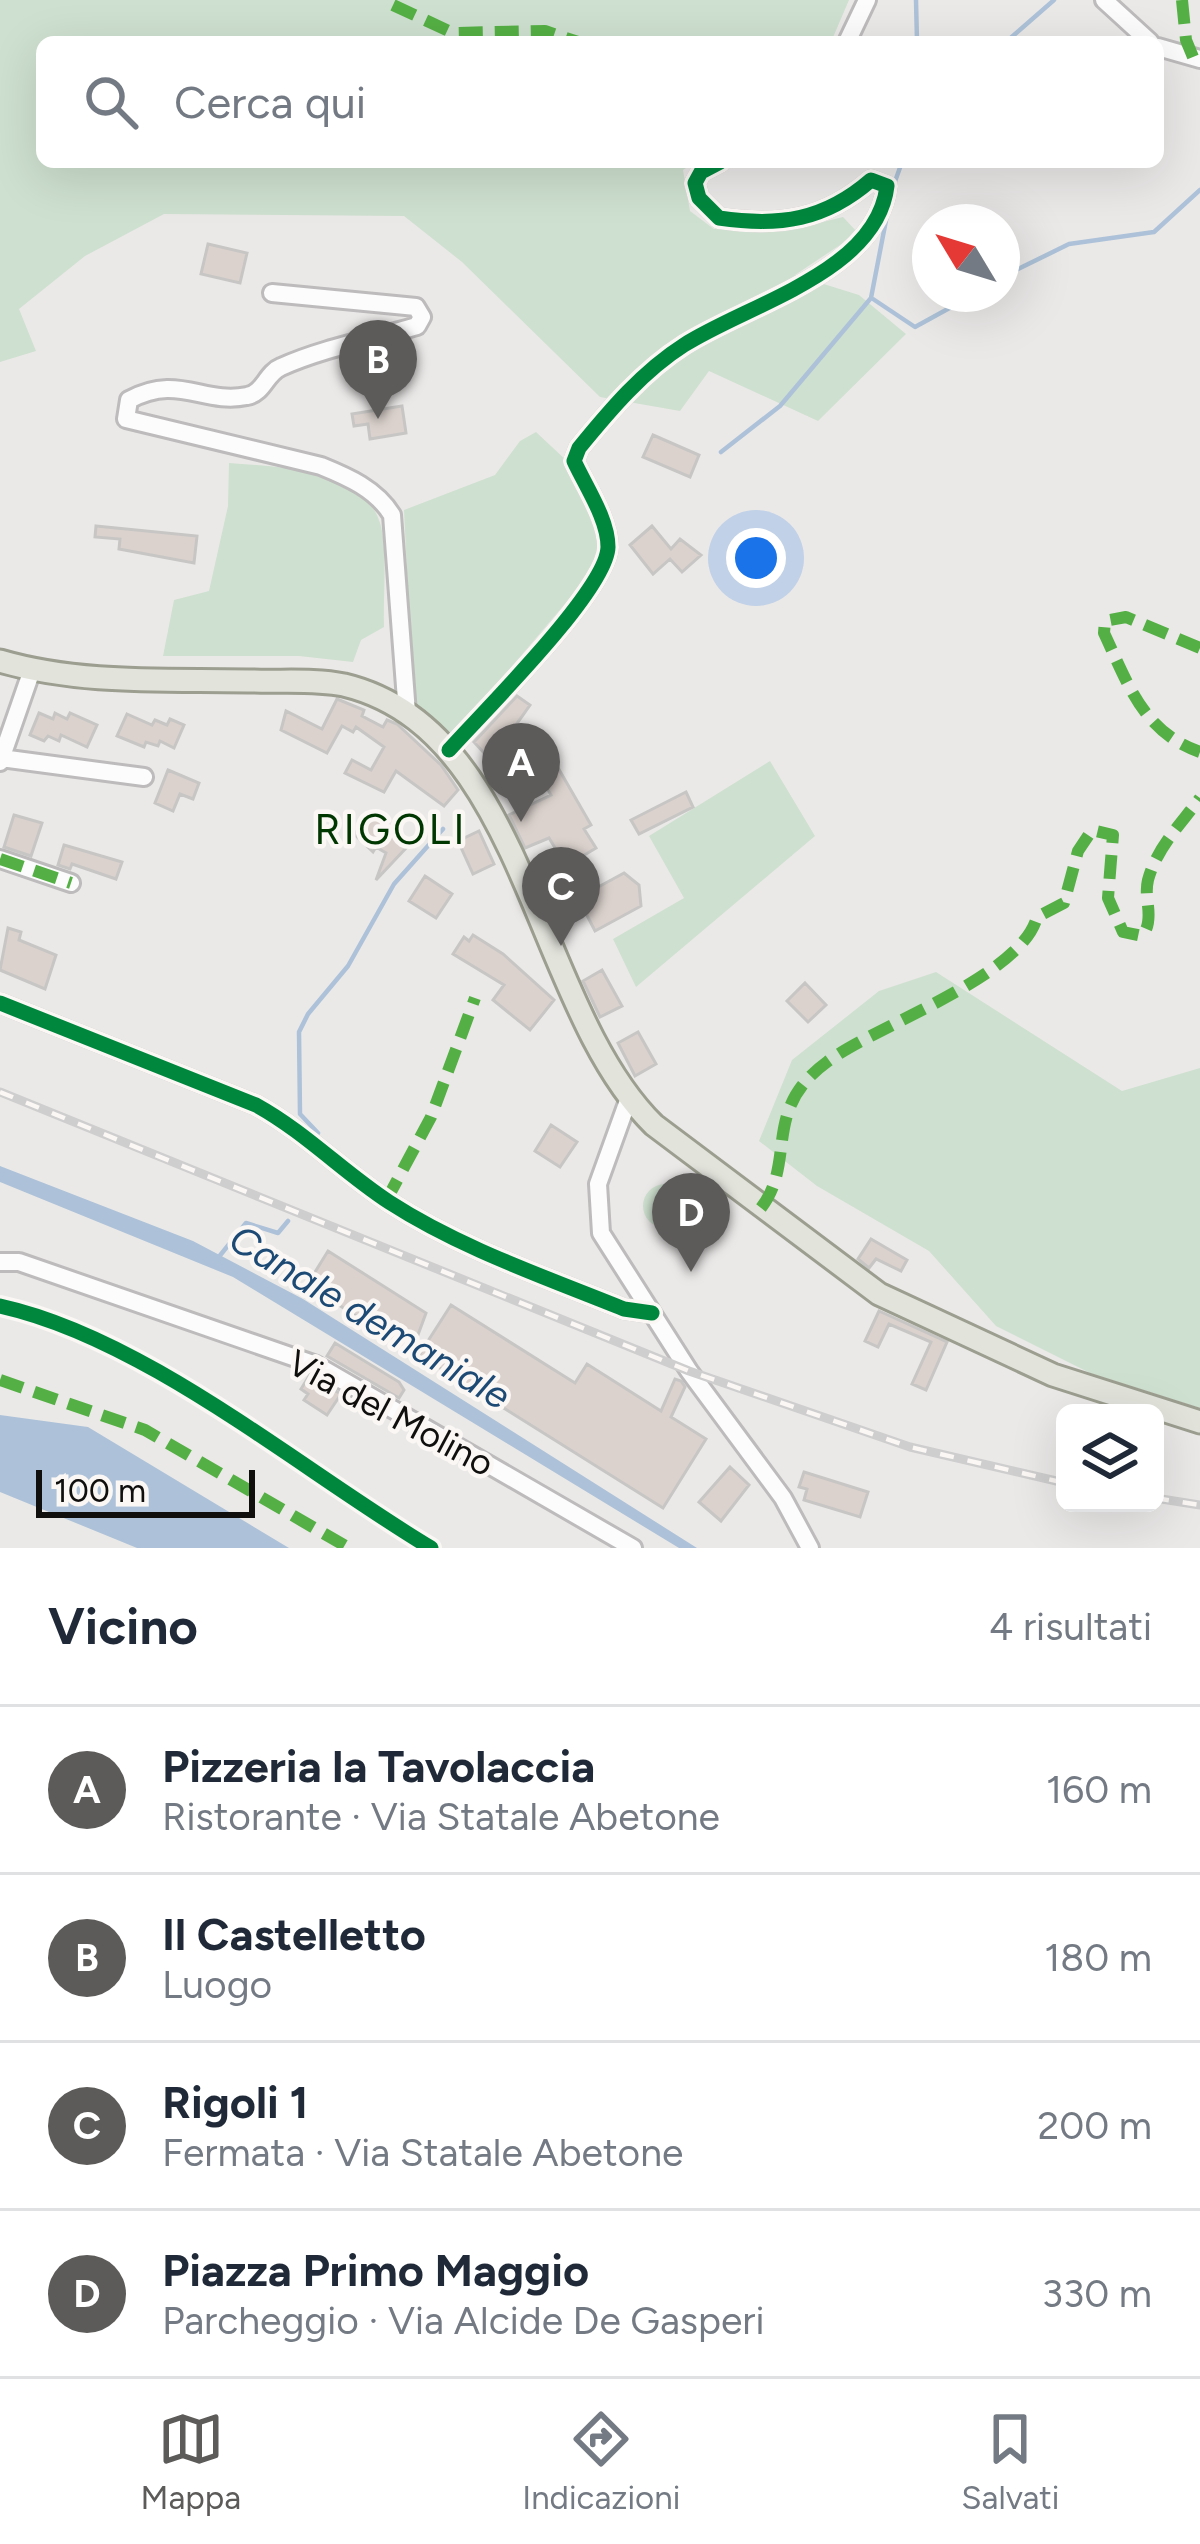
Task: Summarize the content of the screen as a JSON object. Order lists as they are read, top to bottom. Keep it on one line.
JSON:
{"streets":{"street":["Via del Molino"]},"districts":["RIGOLI"],"water":["Canale demaniale"],"scale_bar":"100 m","north":"top left","page":{"search":"Cerca qui","pins":["B","A","C","D"],"scale":"100 m","heading":["Vicino","4 risultati"],"list":[{"mark":"A","name":"Pizzeria la Tavolaccia","note":"Ristorante · Via Statale Abetone","value":"160 m"},{"mark":"B","name":"Il Castelletto","note":"Luogo","value":"180 m"},{"mark":"C","name":"Rigoli 1","note":"Fermata · Via Statale Abetone","value":"200 m"},{"mark":"D","name":"Piazza Primo Maggio","note":"Parcheggio · Via Alcide De Gasperi","value":"330 m"}],"nav":["Mappa","Indicazioni","Salvati"]}}
